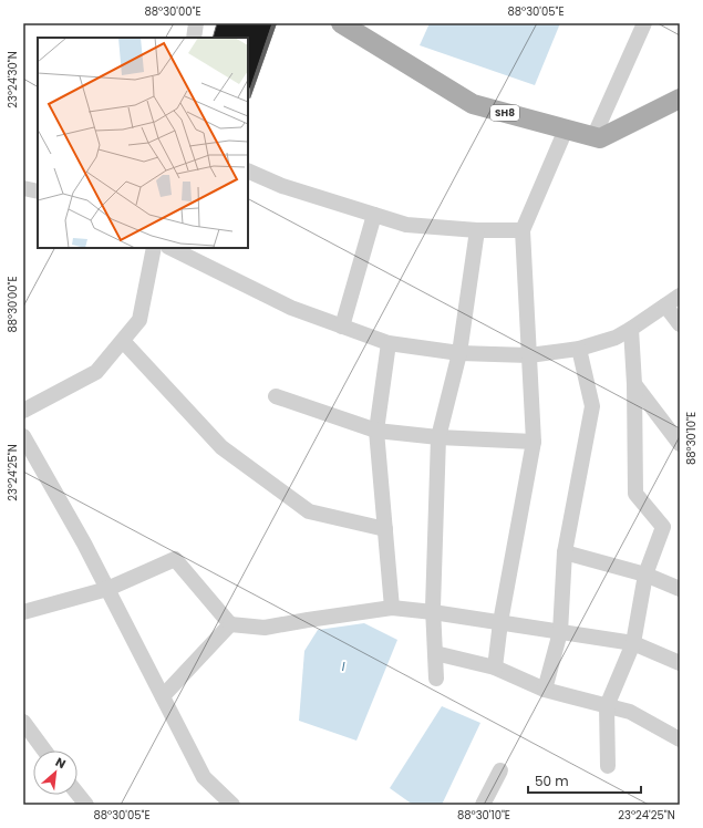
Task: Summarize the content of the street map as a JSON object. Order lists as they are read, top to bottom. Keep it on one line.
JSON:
{"streets":{"main road":["SH8"]},"water":["l"],"scale_bar":"50 m","north":"top right","coordinates":["88°30'00\"E","88°30'05\"E","23°24'30\"N","88°30'10\"E","23°24'25\"N"]}
